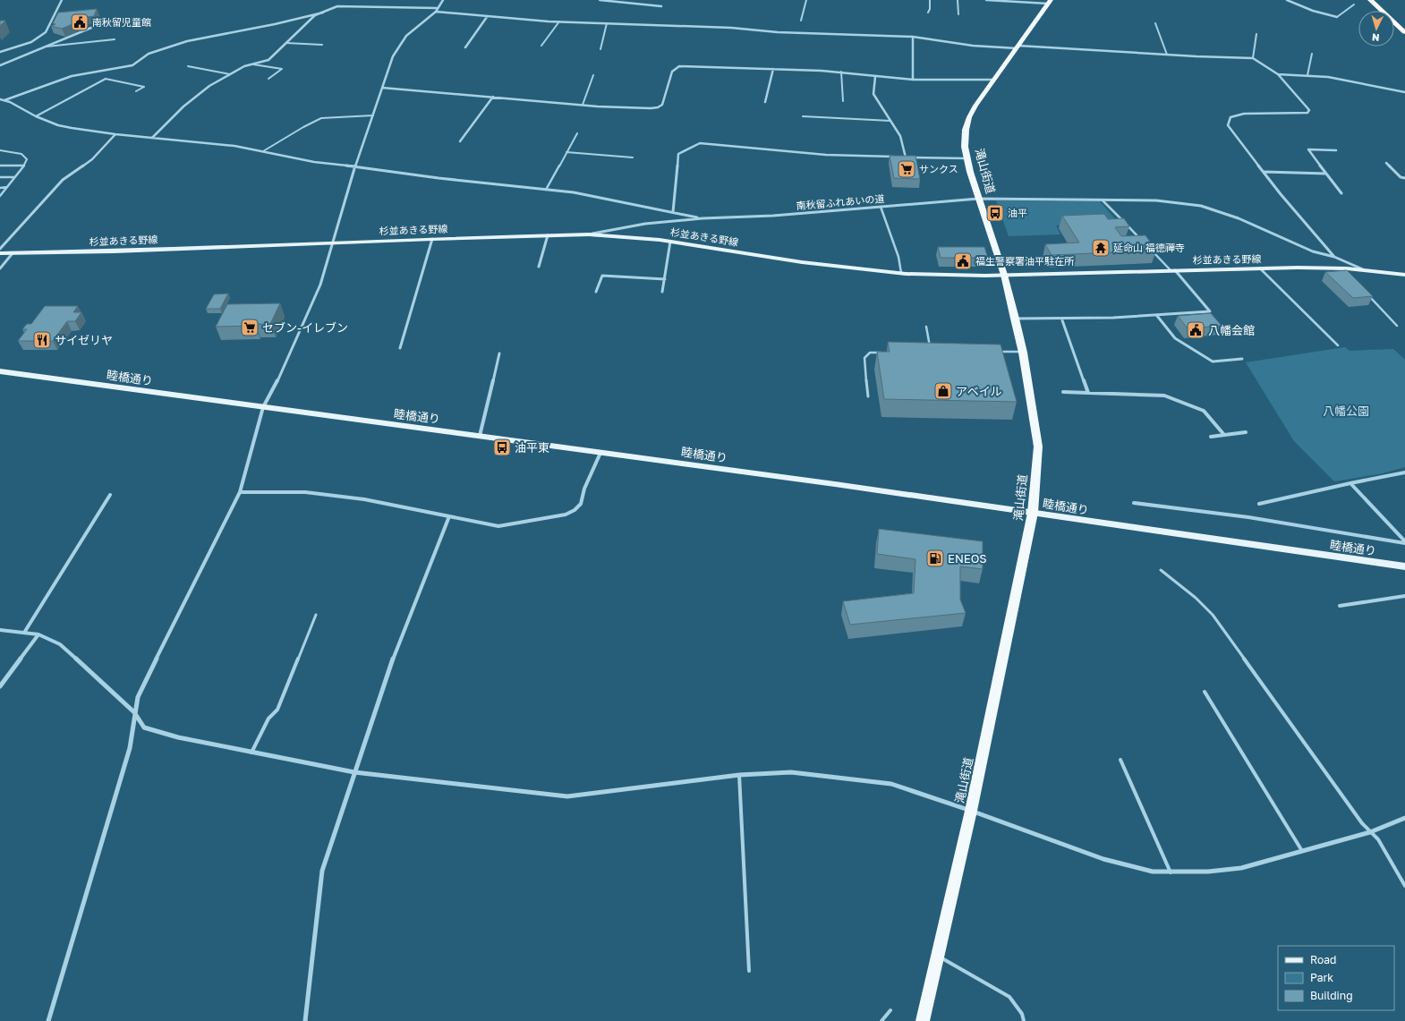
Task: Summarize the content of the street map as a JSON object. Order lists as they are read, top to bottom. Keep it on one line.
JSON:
{"streets":{"highway":["滝山街道"],"main road":["杉並あきる野線","睦橋通り"],"street":["南秋留ふれあいの道"]},"crossings":[["滝山街道","南秋留ふれあいの道"],["滝山街道","杉並あきる野線"],["滝山街道","睦橋通り"]],"parks":["八幡公園"],"places":{"public building":["南秋留児童館","福生警察署油平駐在所","八幡会館"],"supermarket":["サンクス","セブン-イレブン"],"bus stop":["油平","油平東"],"temple":["延命山 福德禪寺"],"restaurant":["サイゼリヤ"],"shop":["アベイル"],"fuel station":["ENEOS"]},"legend":["Road","Park","Building"],"north":"bottom"}
